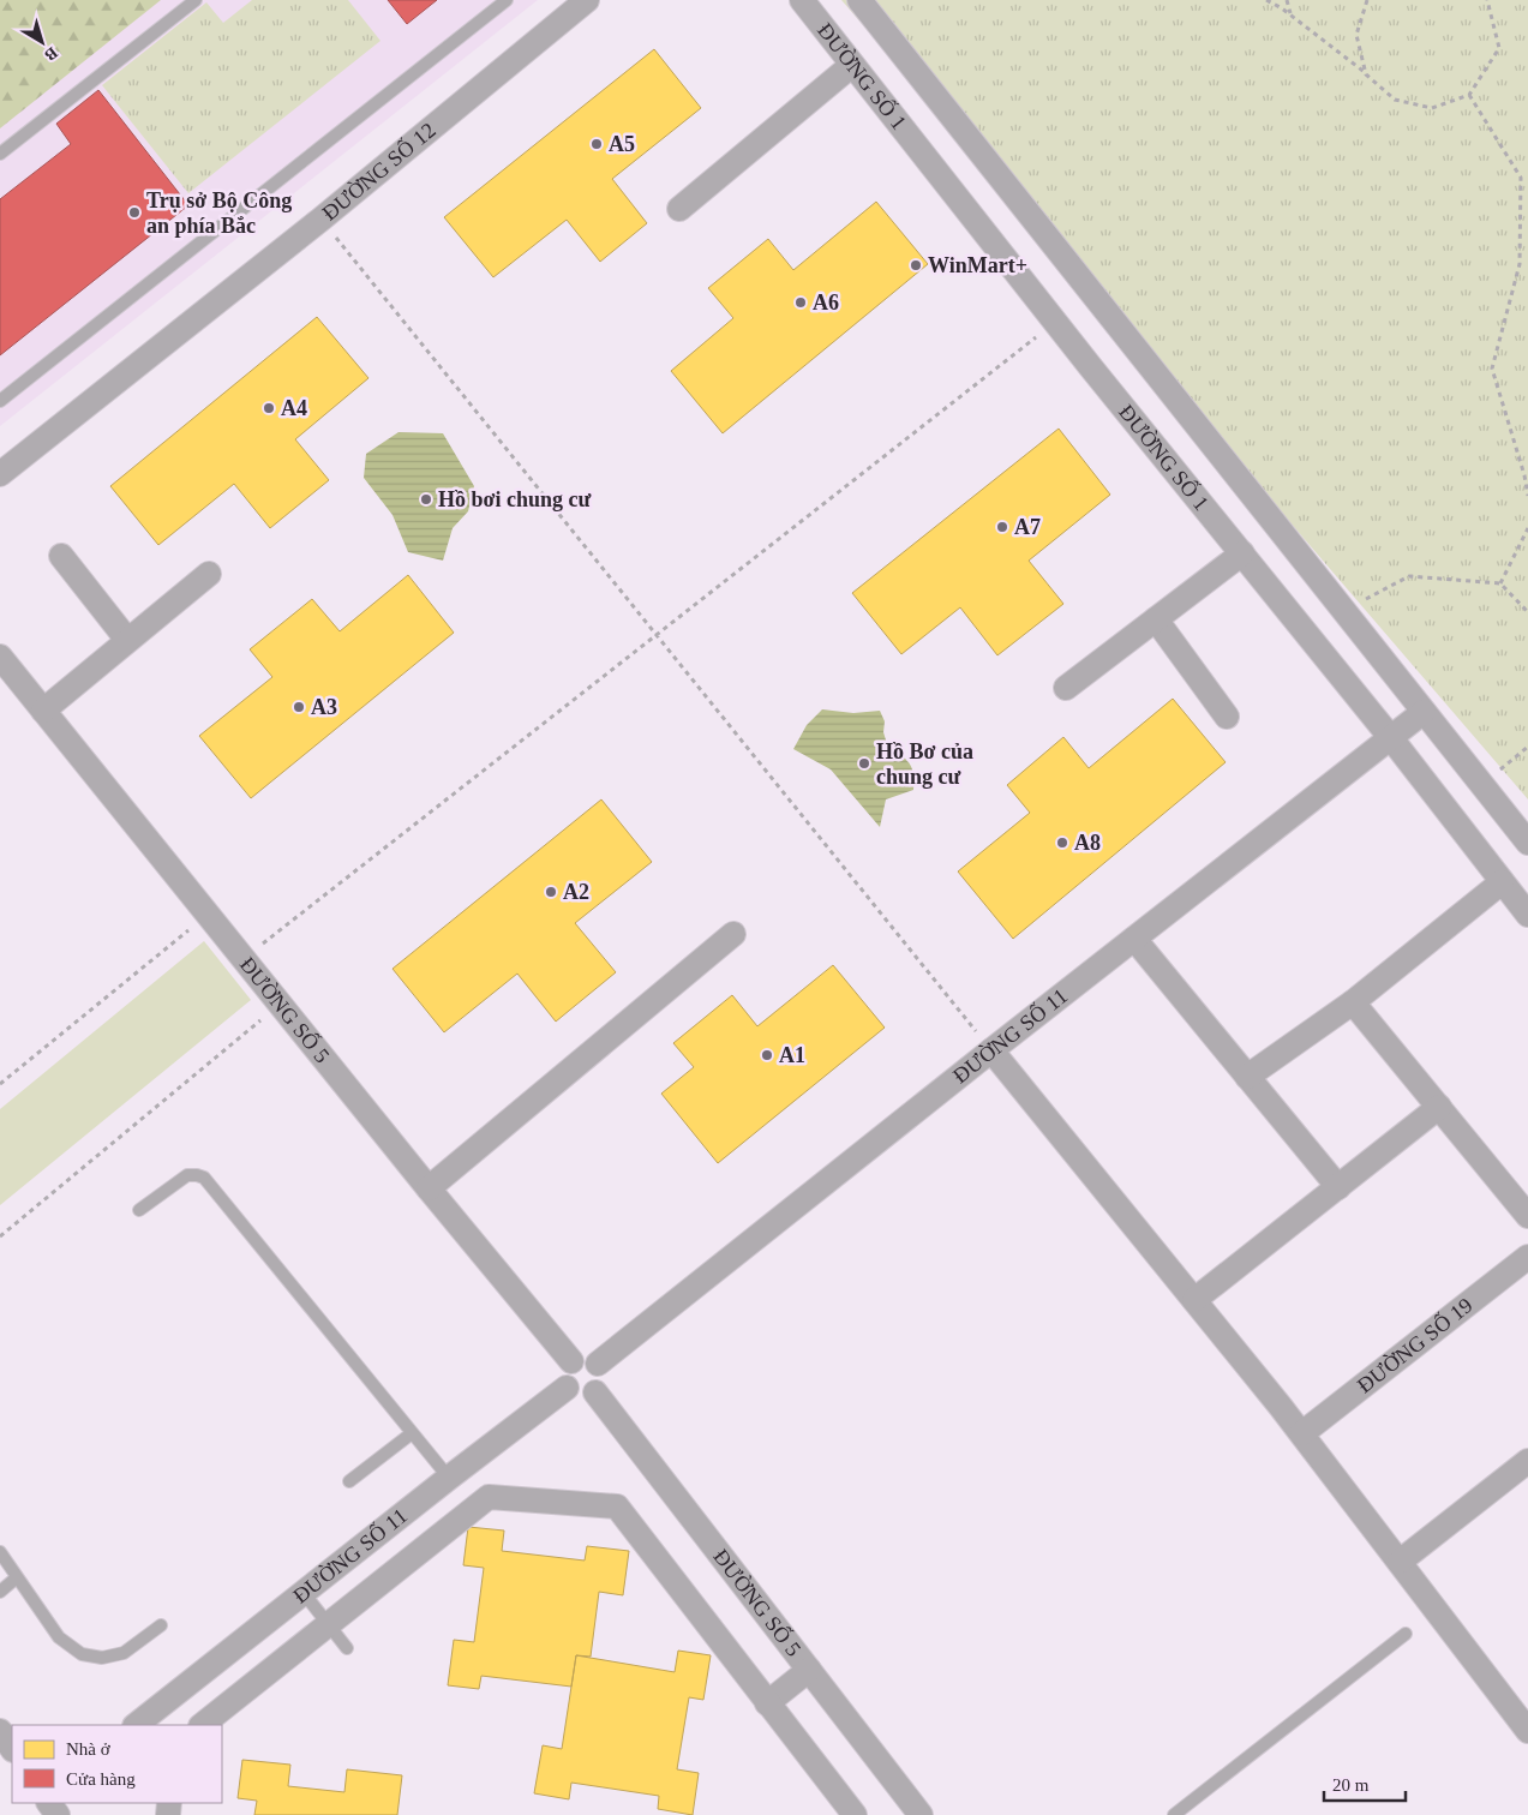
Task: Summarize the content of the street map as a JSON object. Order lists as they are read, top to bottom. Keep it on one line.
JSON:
{"streets":{"street":["ĐƯỜNG SỐ 1","ĐƯỜNG SỐ 12","ĐƯỜNG SỐ 5","ĐƯỜNG SỐ 11","ĐƯỜNG SỐ 19"]},"crossings":[["ĐƯỜNG SỐ 1","ĐƯỜNG SỐ 11"],["ĐƯỜNG SỐ 5","ĐƯỜNG SỐ 11"]],"places":["A5","Trụ sở Bộ Công an phía Bắc","WinMart+","A6","A4","Hồ bơi chung cư","A7","A3","Hồ Bơ của chung cư","A8","A2","A1"],"legend":["Nhà ở","Cửa hàng"],"scale_bar":"20 m","north":"bottom right"}
